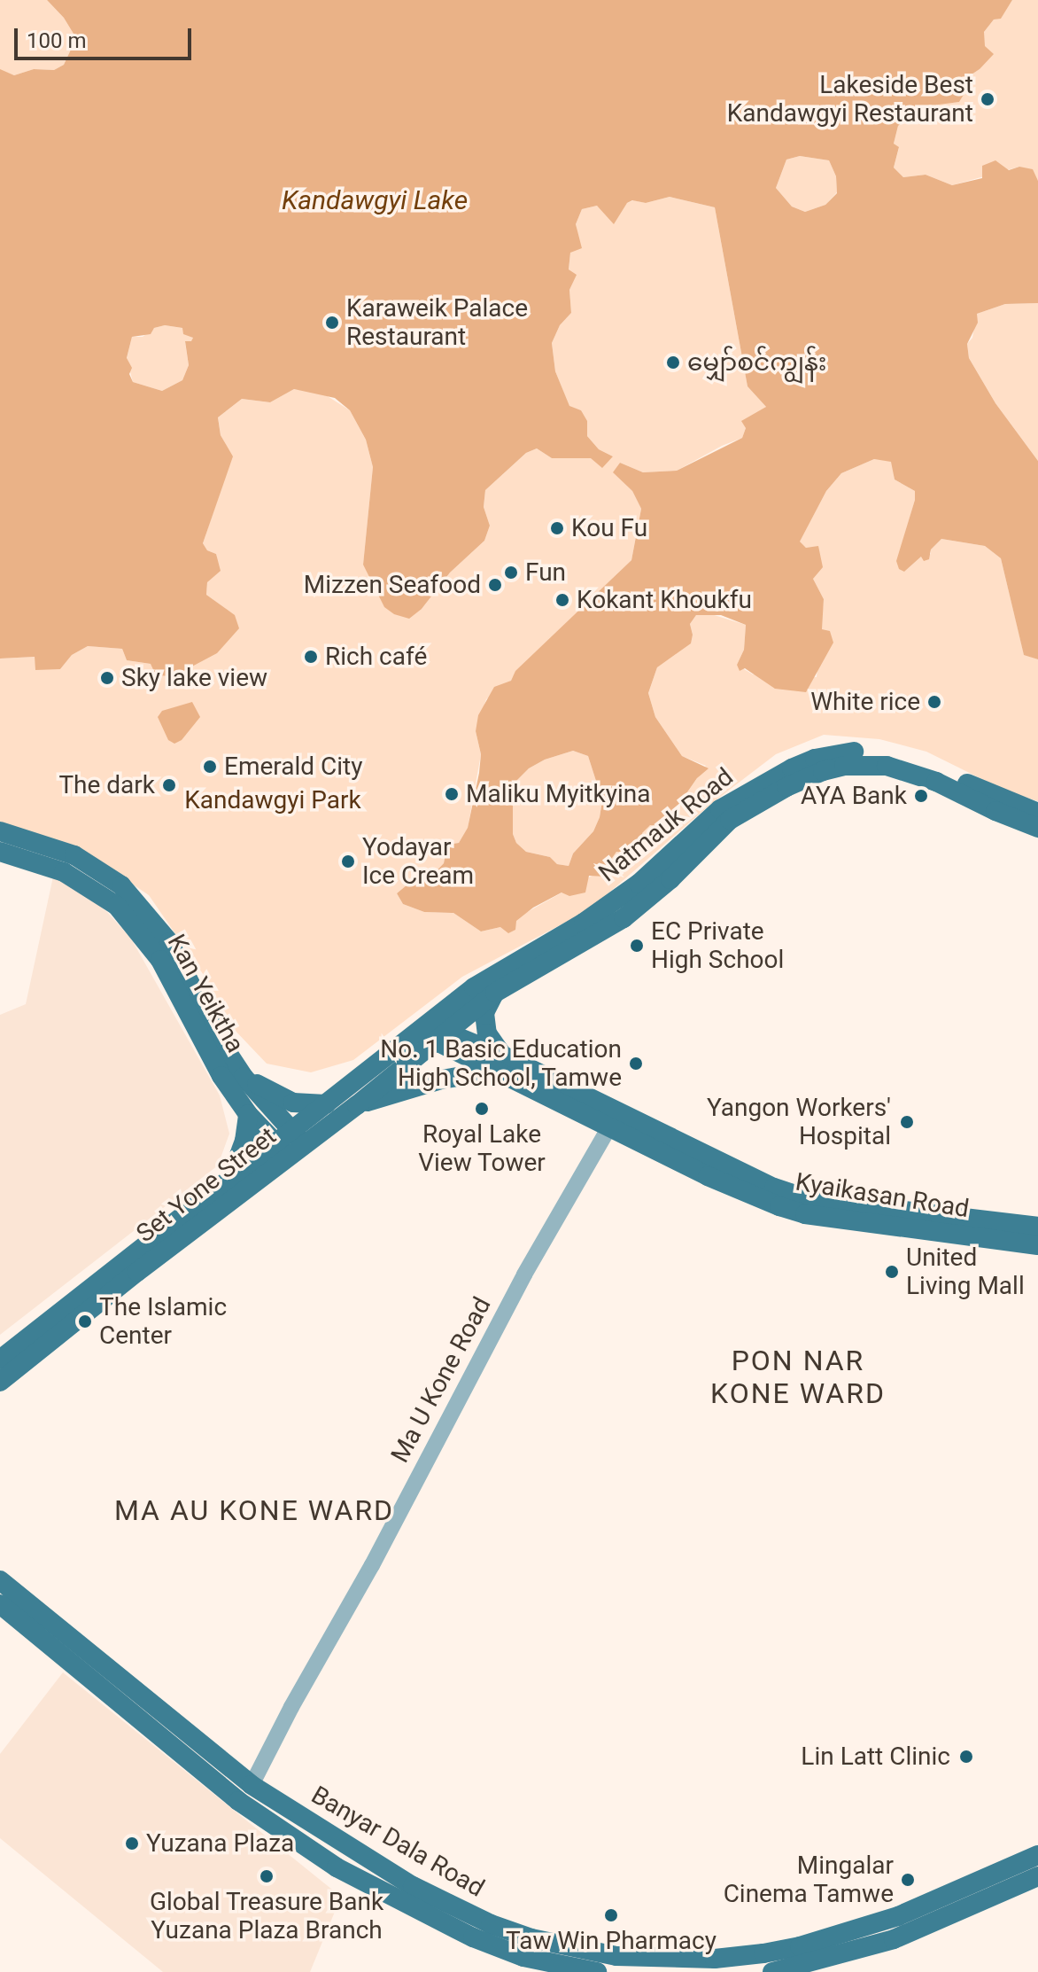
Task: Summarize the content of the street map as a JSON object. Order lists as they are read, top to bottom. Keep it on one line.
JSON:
{"streets":{"main road":["Natmauk Road","Kan Yeiktha","Set Yone Street","Kyaikasan Road","Banyar Dala Road"],"street":["Ma U Kone Road"]},"crossings":[["Natmauk Road","Set Yone Street"],["Natmauk Road","Kyaikasan Road"],["Kan Yeiktha","Set Yone Street"],["Set Yone Street","Kyaikasan Road"],["Kyaikasan Road","Ma U Kone Road"],["Ma U Kone Road","Banyar Dala Road"]],"districts":["PON NAR KONE WARD","MA AU KONE WARD"],"water":["Kandawgyi Lake"],"parks":["Kandawgyi Park"],"places":["Lakeside Best Kandawgyi Restaurant","Karaweik Palace Restaurant","မျှော်စင်ကျွန်း","Kou Fu","Fun","Mizzen Seafood","Kokant Khoukfu","Rich café","Sky lake view","White rice","Emerald City","The dark","Maliku Myitkyina","AYA Bank","Yodayar Ice Cream","EC Private High School","No. 1 Basic Education High School, Tamwe","Royal Lake View Tower","Yangon Workers' Hospital","United Living Mall","The Islamic Center","Lin Latt Clinic","Yuzana Plaza","Global Treasure Bank Yuzana Plaza Branch","Mingalar Cinema Tamwe","Taw Win Pharmacy"],"scale_bar":"100 m"}
